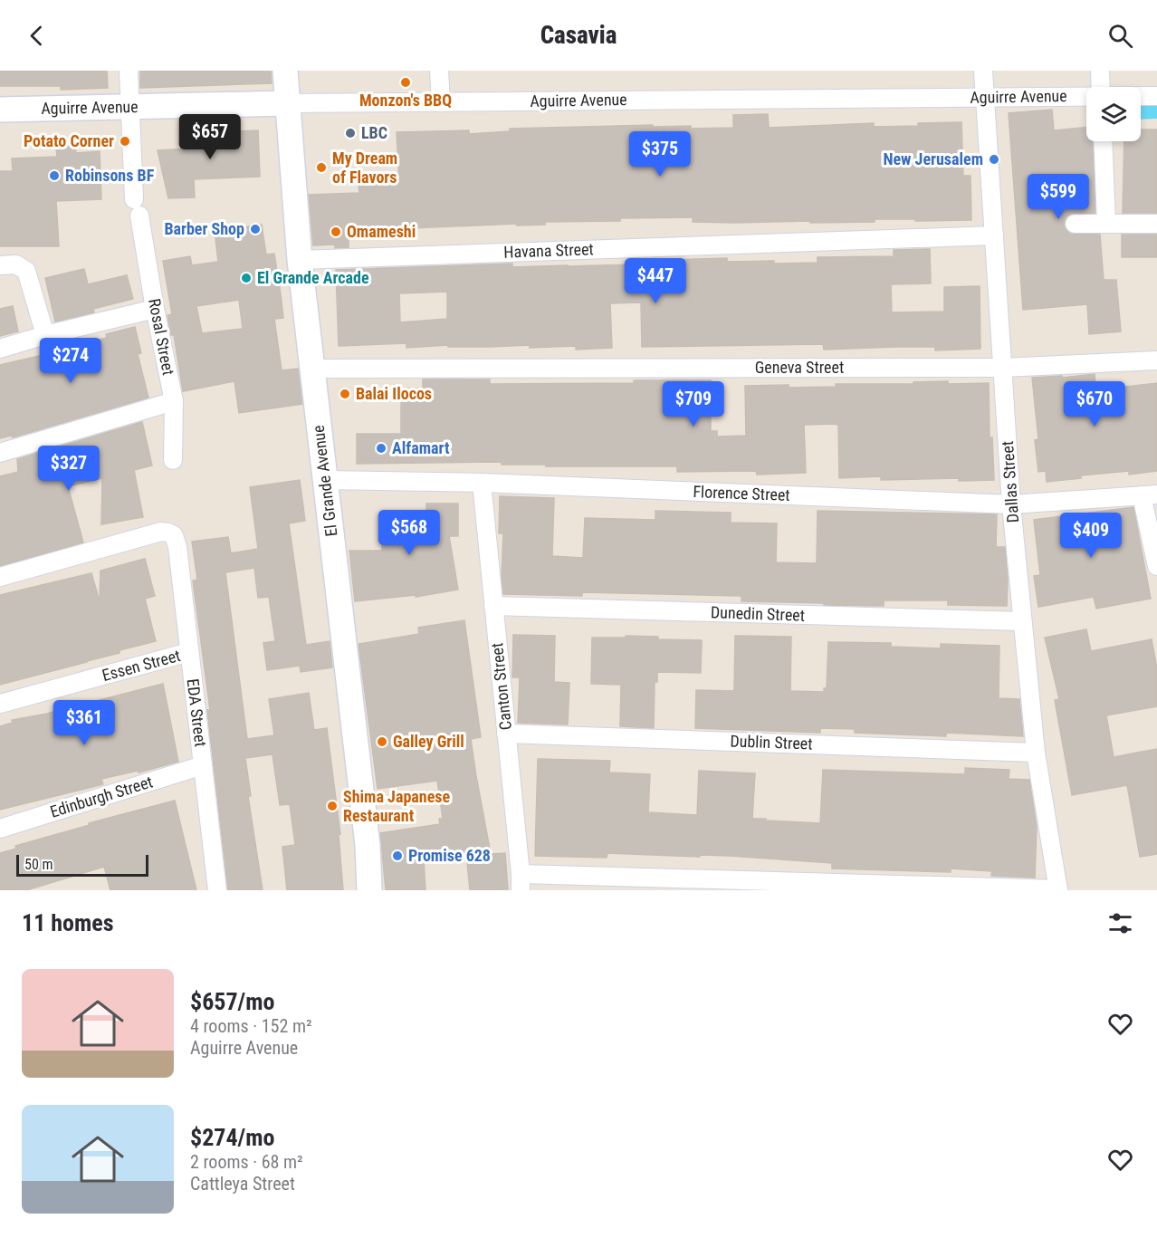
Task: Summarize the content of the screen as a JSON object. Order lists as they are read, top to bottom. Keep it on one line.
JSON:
{"streets":{"street":["Aguirre Avenue","Havana Street","Rosal Street","Geneva Street","El Grande Avenue","Dallas Street","Florence Street","Dunedin Street","Essen Street","Canton Street","EDA Street","Dublin Street","Edinburgh Street"]},"crossings":[["Aguirre Avenue","Rosal Street"],["Aguirre Avenue","El Grande Avenue"],["Aguirre Avenue","Dallas Street"],["Havana Street","El Grande Avenue"],["Havana Street","Dallas Street"],["Geneva Street","El Grande Avenue"],["Geneva Street","Dallas Street"],["El Grande Avenue","Florence Street"],["Dallas Street","Florence Street"],["Dallas Street","Dunedin Street"],["Dallas Street","Dublin Street"],["Florence Street","Canton Street"],["Dunedin Street","Canton Street"],["Essen Street","EDA Street"],["Canton Street","Dublin Street"],["EDA Street","Edinburgh Street"]],"places":["Monzon's BBQ","LBC","Potato Corner","New Jerusalem","My Dream of Flavors","Robinsons BF","Barber Shop","Omameshi","El Grande Arcade","Balai Ilocos","Alfamart","Galley Grill","Shima Japanese Restaurant","Promise 628"],"scale_bar":"50 m","page":{"header":"Casavia","price":["$657","$375","$599","$447","$274","$709","$670","$327","$568","$409","$361"],"scale":"50 m","heading":"11 homes","list":[{"name":"$657/mo","note":"4 rooms · 152 m² · Aguirre Avenue"},{"name":"$274/mo","note":"2 rooms · 68 m² · Cattleya Street"}]}}
